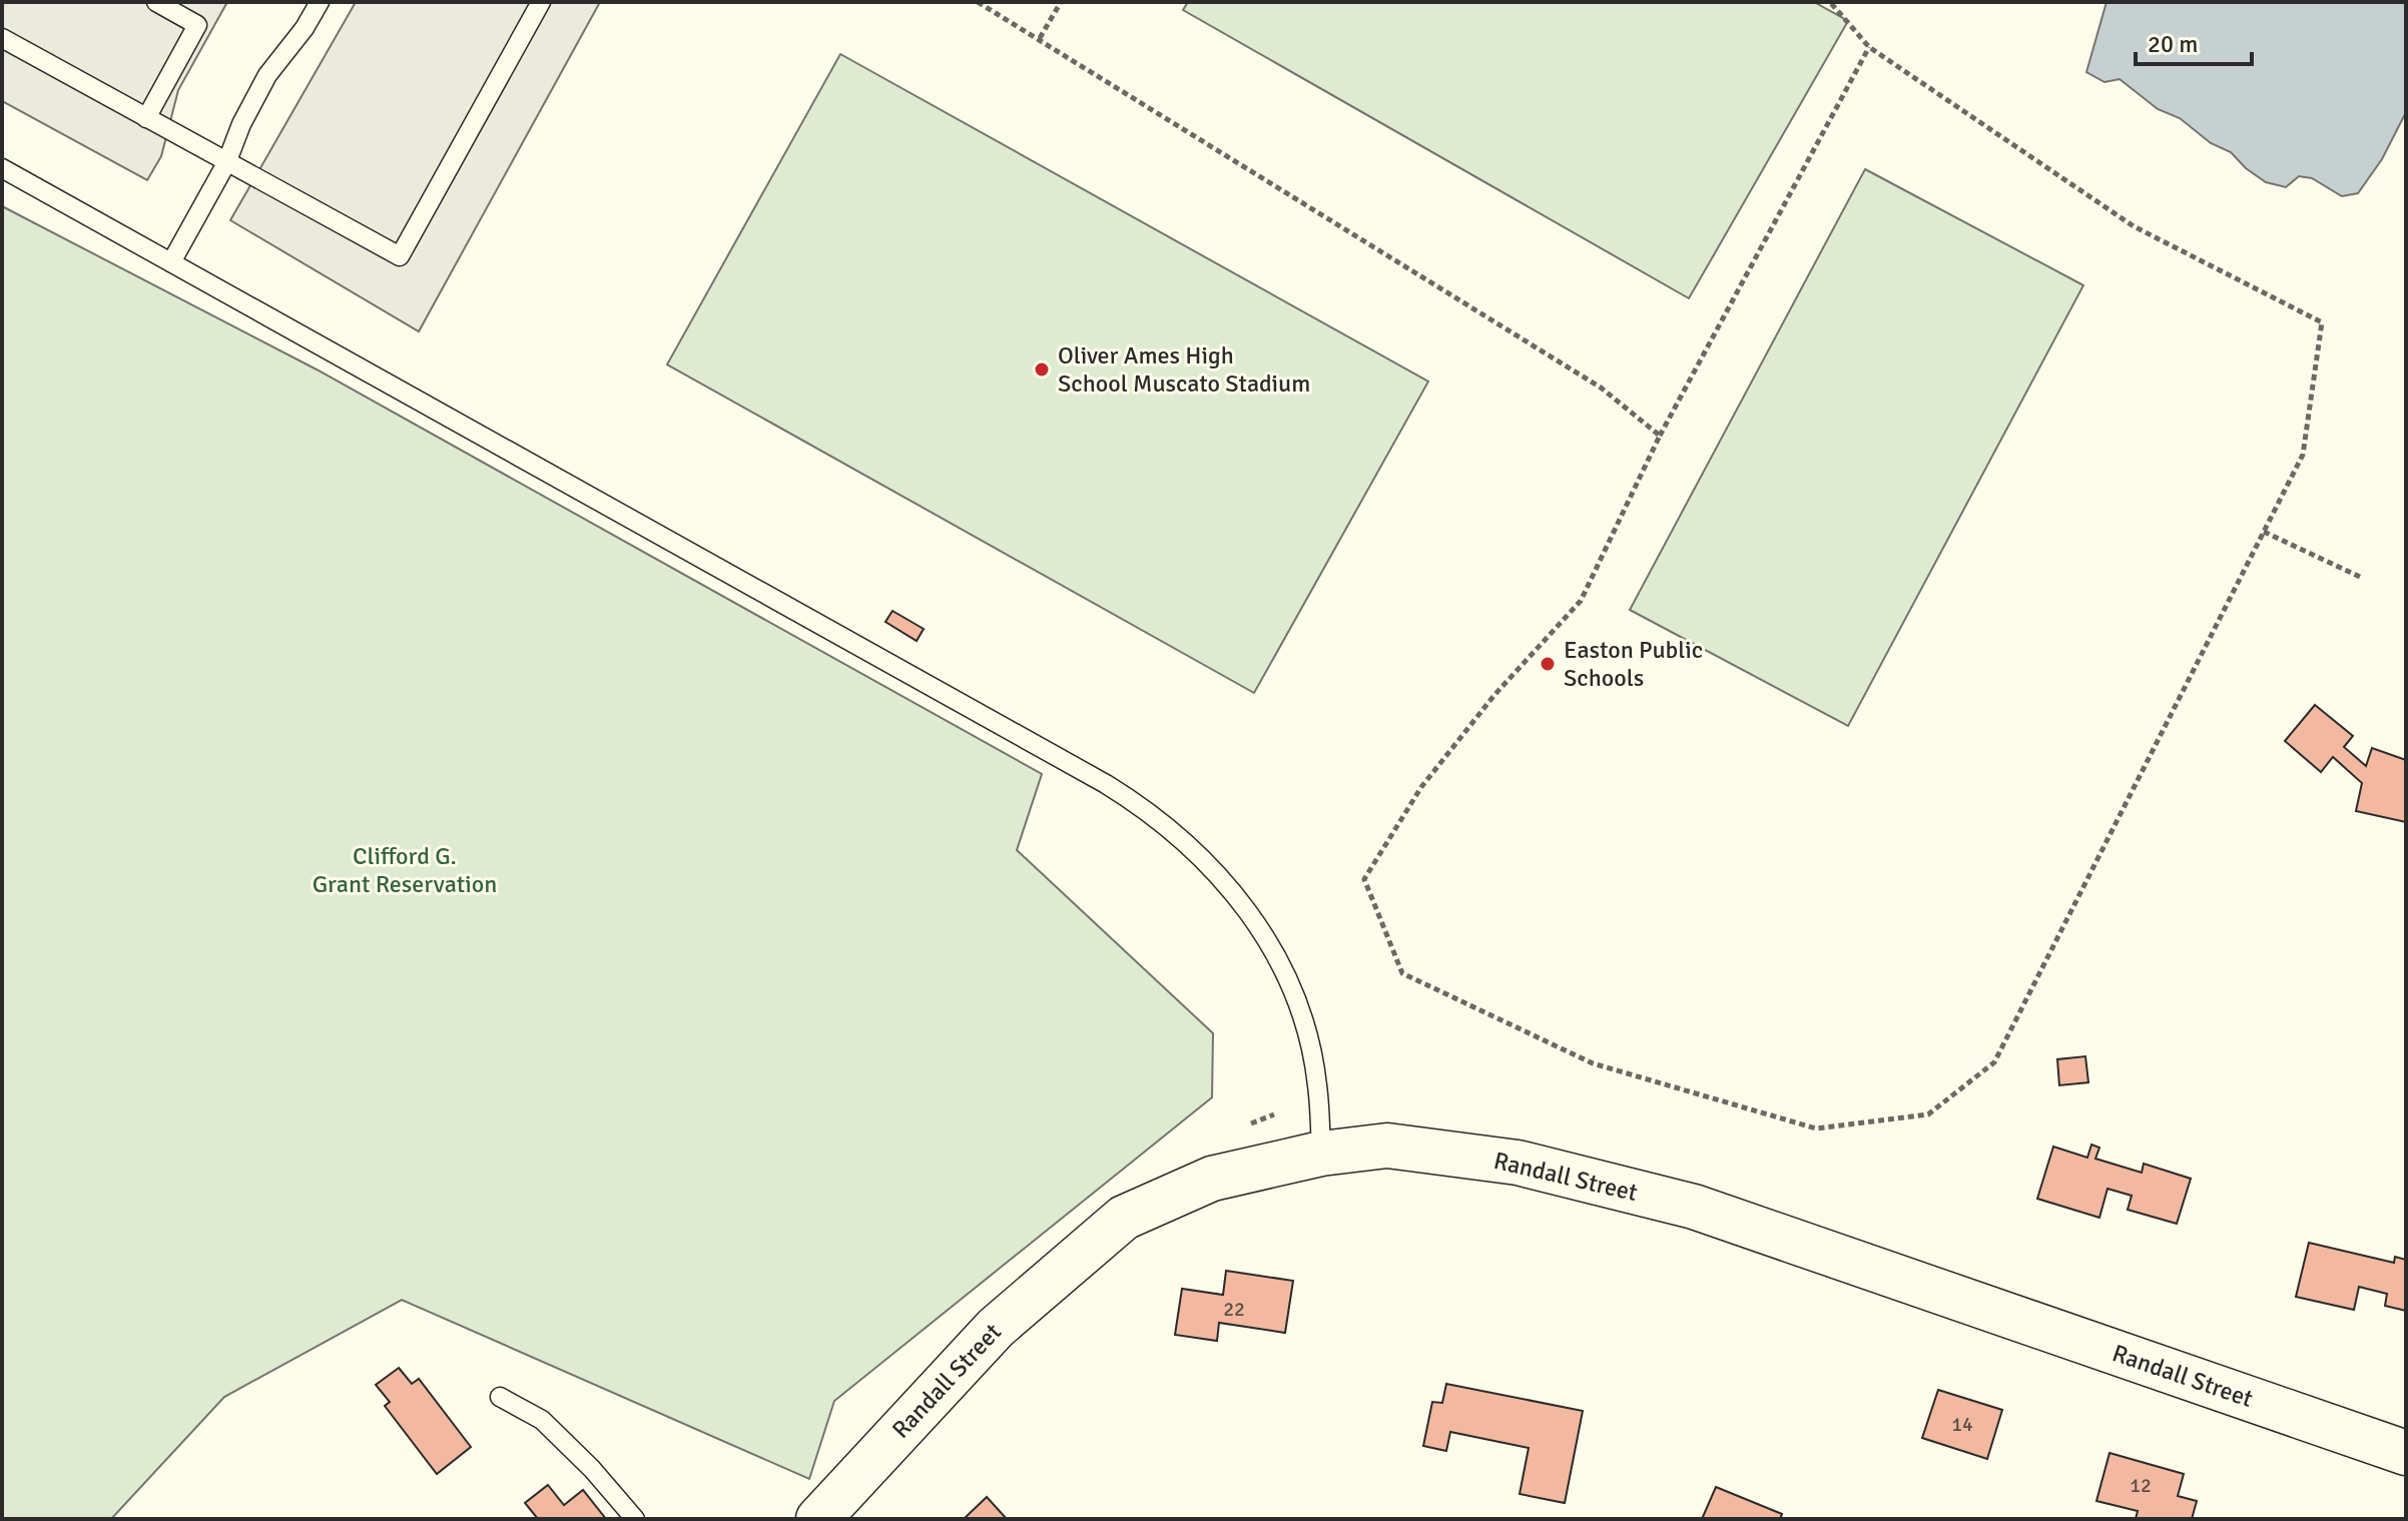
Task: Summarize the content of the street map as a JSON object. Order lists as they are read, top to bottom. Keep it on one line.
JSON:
{"streets":{"street":["Randall Street"]},"parks":["Clifford G. Grant Reservation"],"places":["Oliver Ames High School Muscato Stadium","Easton Public Schools"],"house_numbers":["22","14","12"],"scale_bar":"20 m"}
